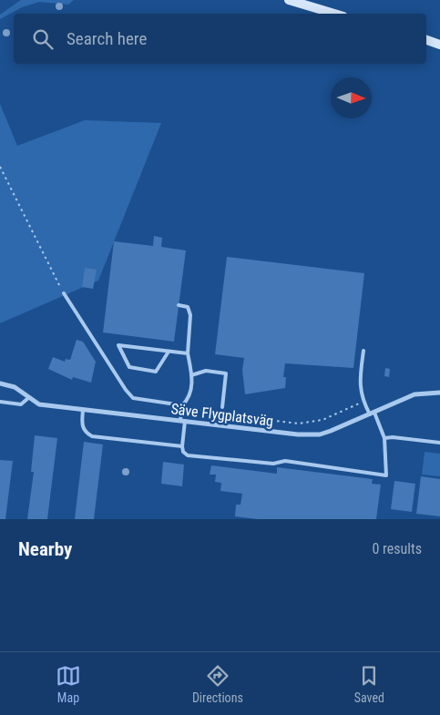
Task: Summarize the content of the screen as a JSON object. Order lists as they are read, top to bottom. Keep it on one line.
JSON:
{"streets":{"street":["Säve Flygplatsväg"]},"north":"right","page":{"search":"Search here","heading":["Nearby","0 results"],"nav":["Map","Directions","Saved"]}}
